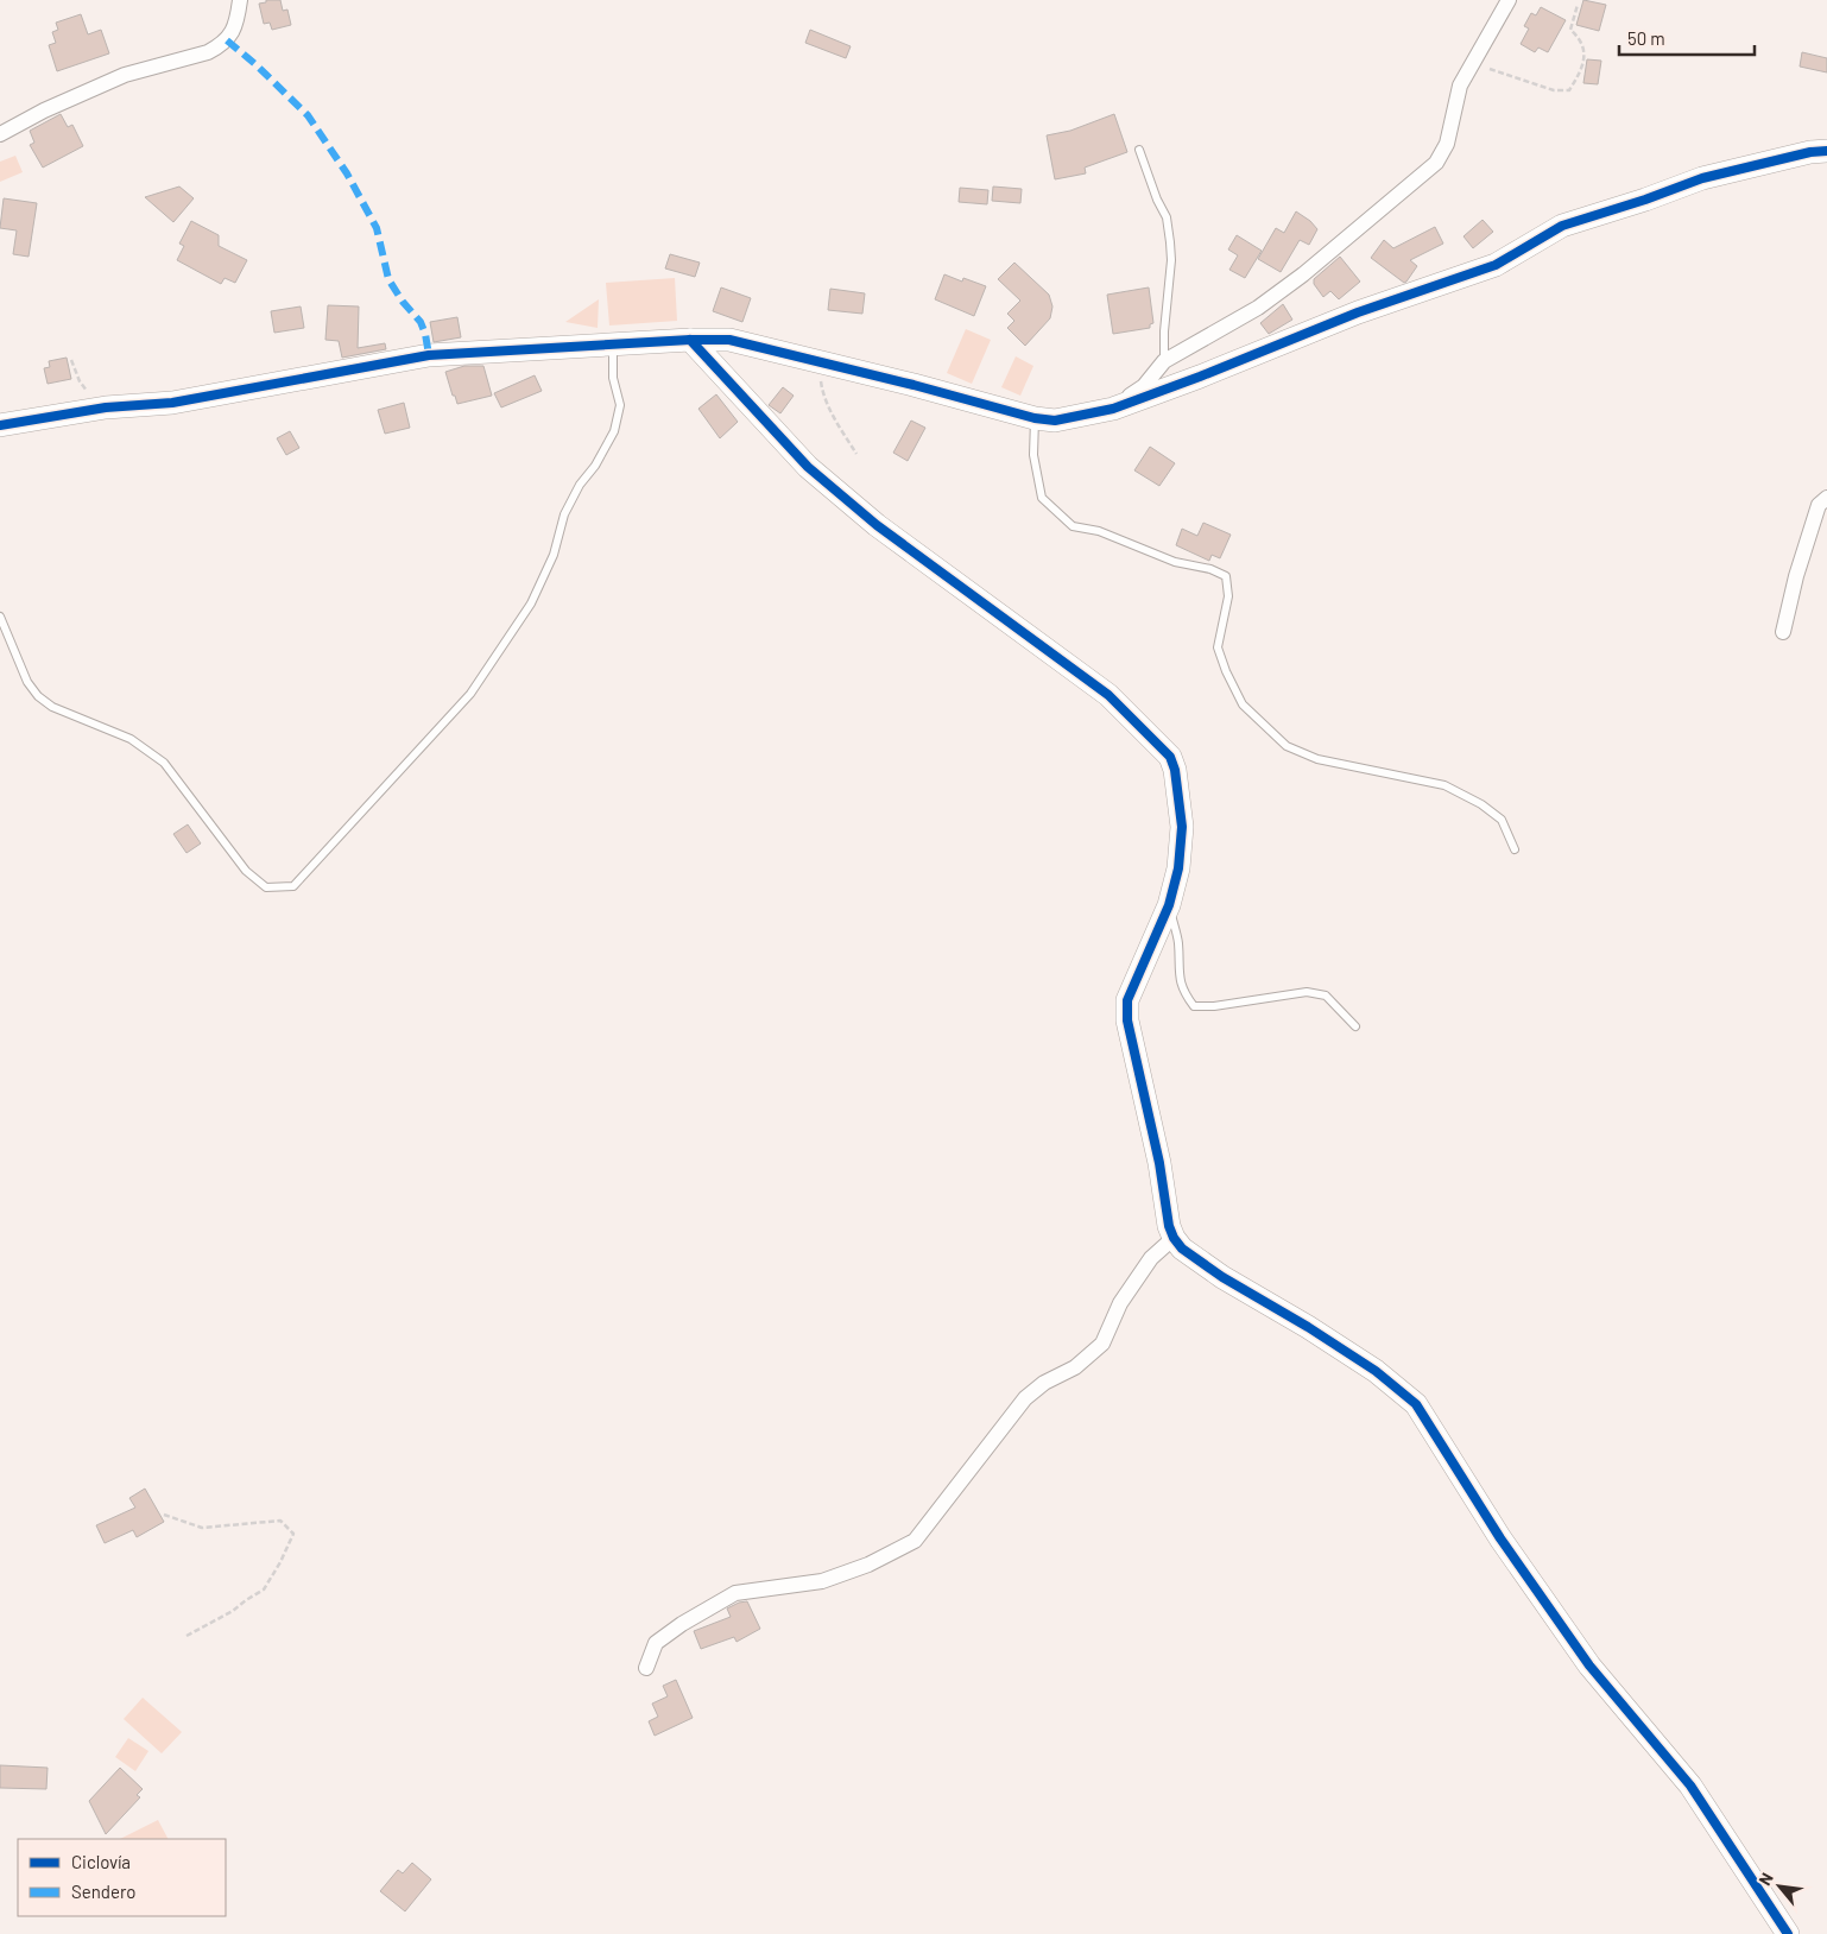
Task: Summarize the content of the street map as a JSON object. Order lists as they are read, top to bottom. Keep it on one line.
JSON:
{"legend":["Ciclovía","Sendero"],"scale_bar":"50 m","north":"top left"}
